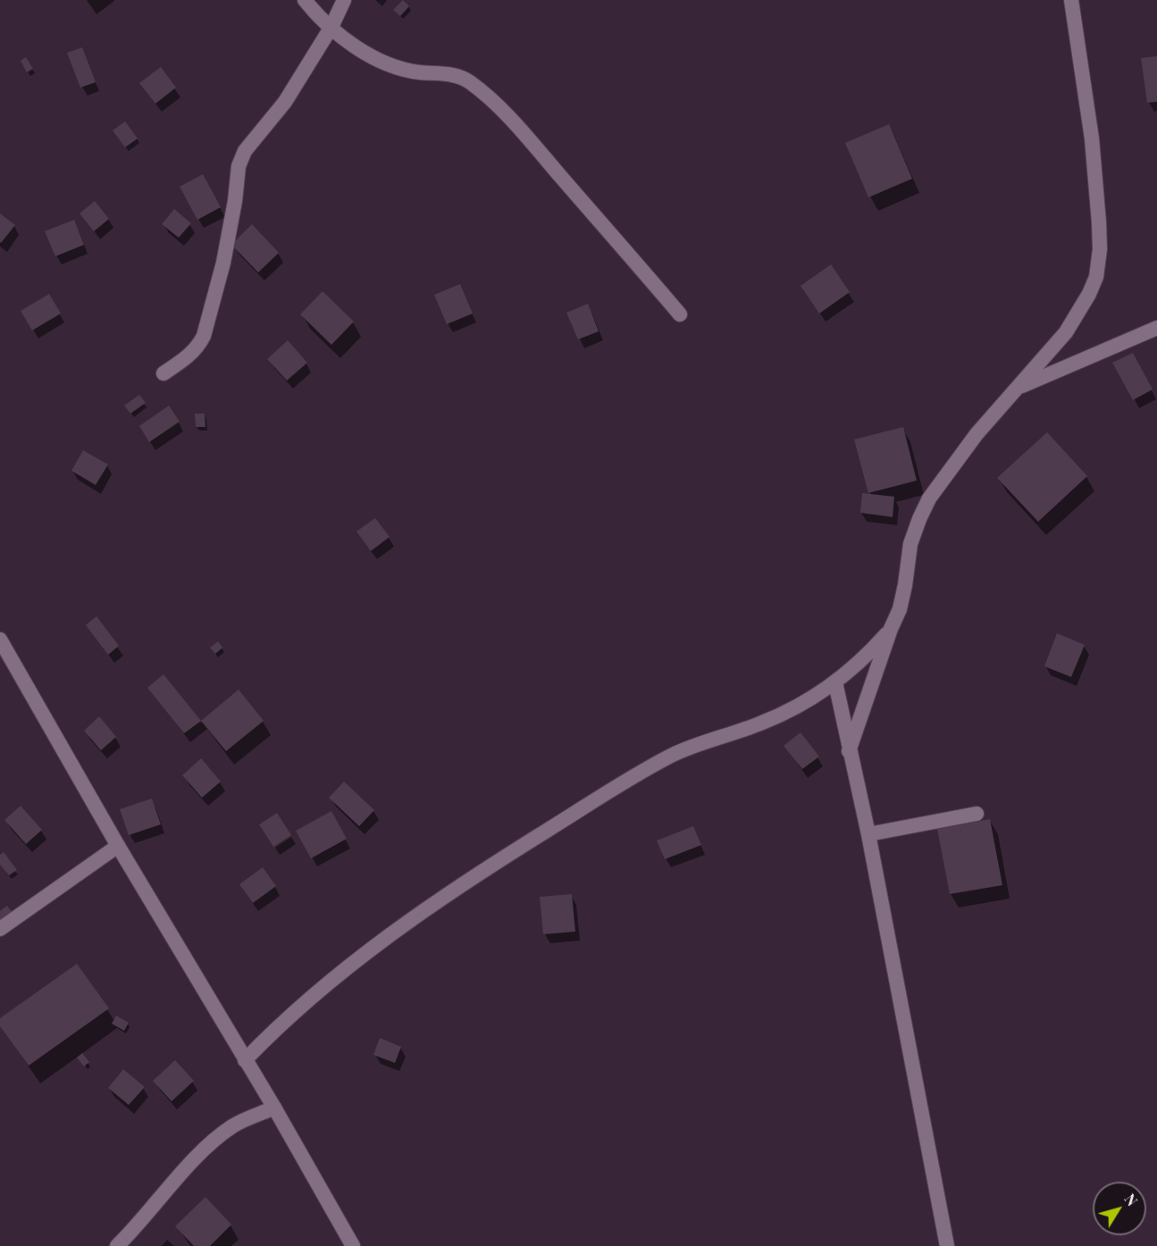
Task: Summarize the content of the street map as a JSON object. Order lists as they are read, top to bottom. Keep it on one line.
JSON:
{"north":"top right"}
